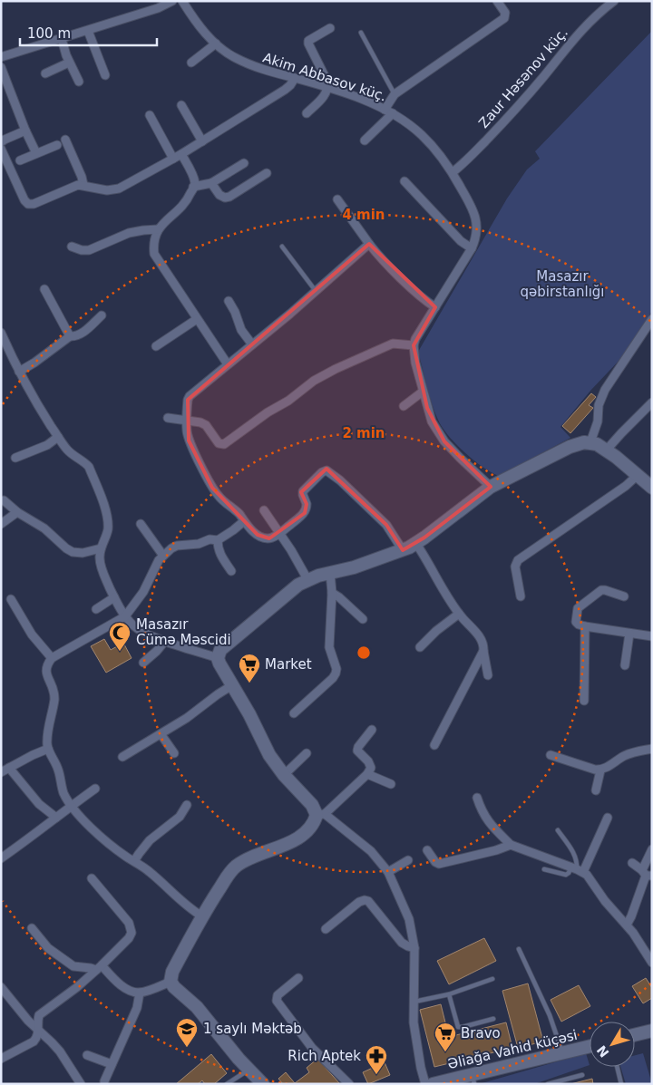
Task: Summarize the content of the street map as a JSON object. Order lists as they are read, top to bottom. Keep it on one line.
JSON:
{"streets":{"street":["Akim Abbasov küç.","Zaur Həsənov küç.","Əliağa Vahid küçəsi"]},"crossings":[["Akim Abbasov küç.","Zaur Həsənov küç."]],"parks":["Masazır qəbirstanlığı"],"places":{"mosque":["Masazır Cümə Məscidi"],"supermarket":["Market","Bravo"],"school or university":["1 saylı Məktəb"],"pharmacy":["Rich Aptek"]},"scale_bar":"100 m","north":"bottom left","rings":["4 min","2 min"]}
